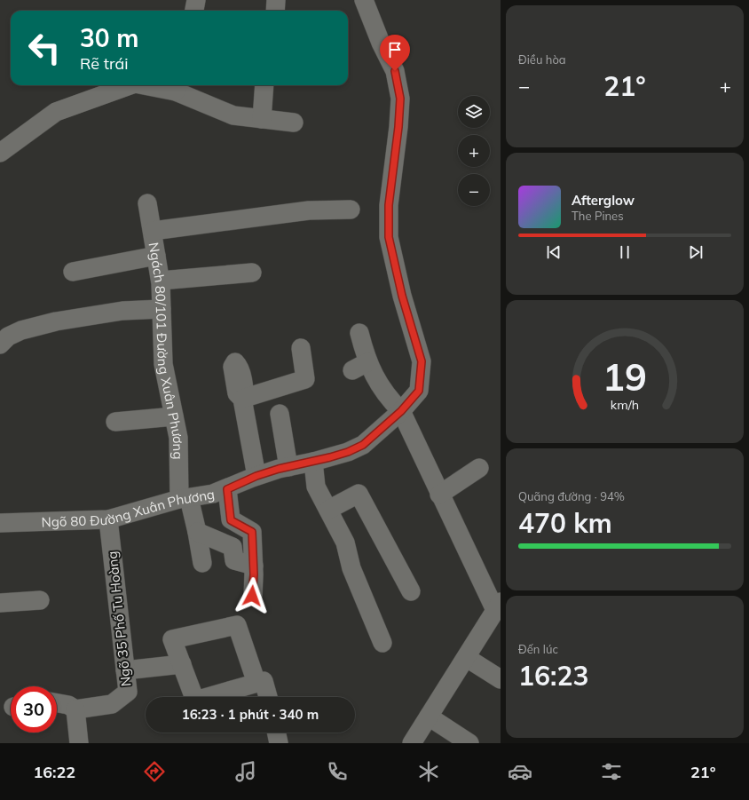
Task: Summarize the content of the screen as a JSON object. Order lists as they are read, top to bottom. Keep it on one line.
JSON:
{"streets":{"street":["Ngách 80/101 Đường Xuân Phương","Ngõ 80 Đường Xuân Phương","Ngõ 35 Phố Tu Hoàng"]},"crossings":[["Ngách 80/101 Đường Xuân Phương","Ngõ 80 Đường Xuân Phương"],["Ngõ 80 Đường Xuân Phương","Ngõ 35 Phố Tu Hoàng"]],"page":{"tile":["Điều hòa",["Quãng đường · 94%","470 km"],["Đến lúc","16:23"]],"turn":["30 m","Rẽ trái"],"heat":["−","21°","+"],"map_buttons":["+","−"],"song":["Afterglow","The Pines"],"limit":"30","trip":"16:23 · 1 phút · 340 m","tabs":["16:22","21°"],"gauge":["19","km/h"]}}
